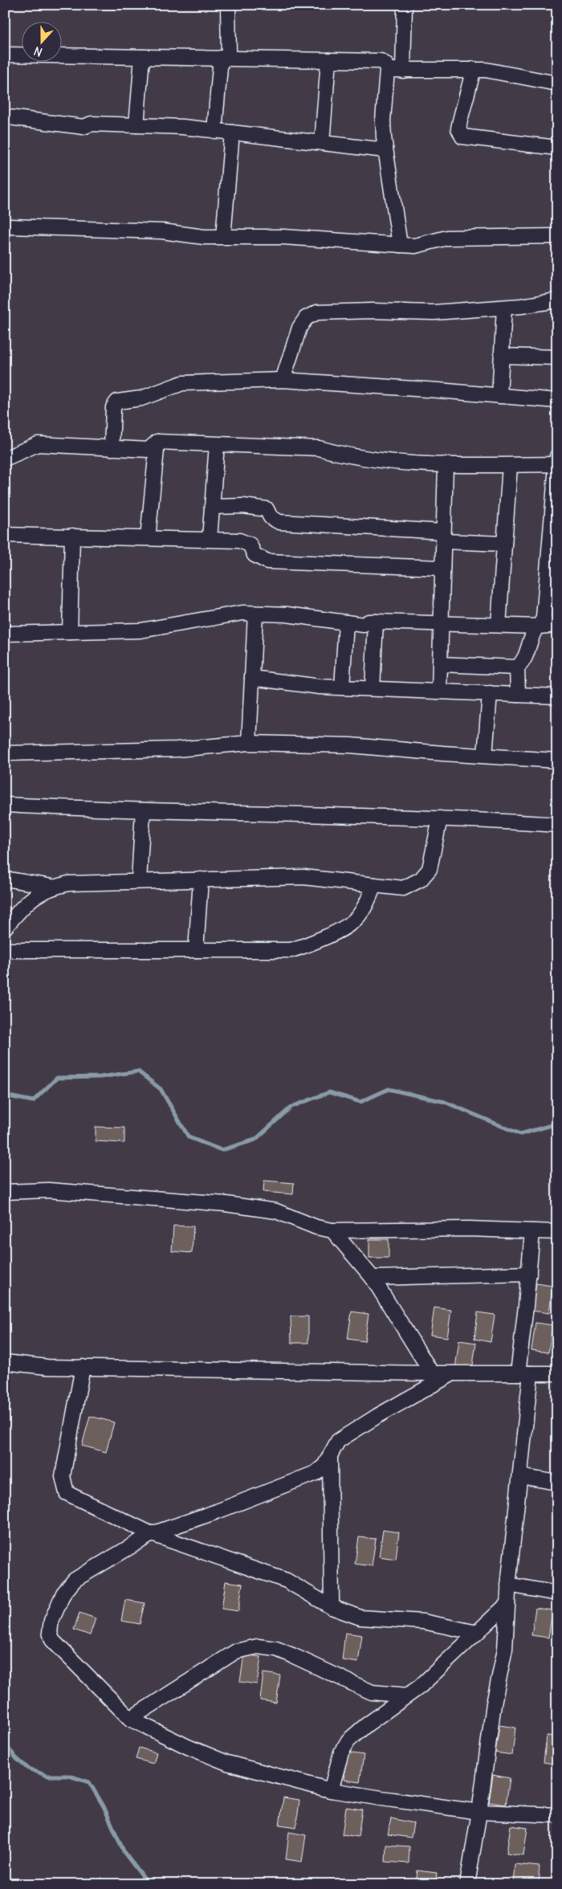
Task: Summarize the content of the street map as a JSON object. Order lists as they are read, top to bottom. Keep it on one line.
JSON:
{"north":"bottom"}
